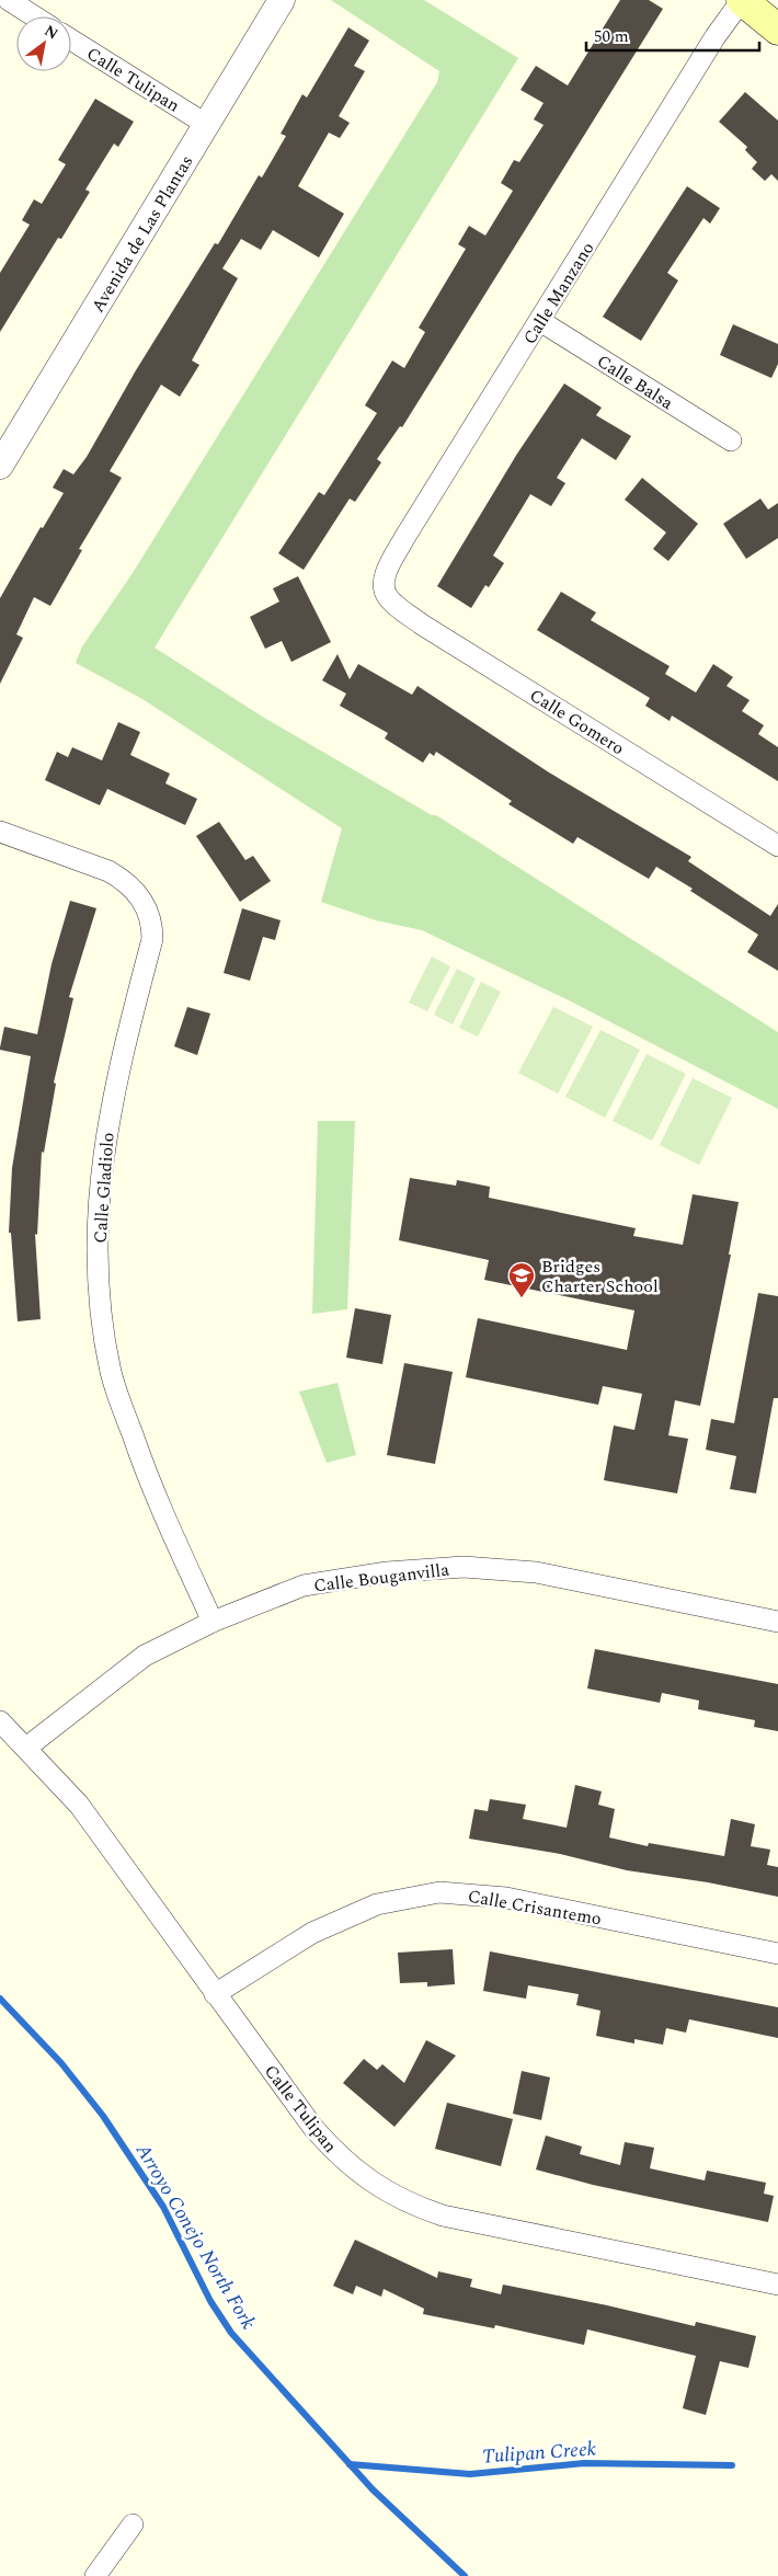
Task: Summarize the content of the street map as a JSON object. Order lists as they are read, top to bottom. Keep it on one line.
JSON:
{"streets":{"street":["Calle Tulipan","Avenida de Las Plantas","Calle Manzano","Calle Balsa","Calle Gomero","Calle Gladiolo","Calle Bouganvilla","Calle Crisantemo"]},"crossings":[["Calle Tulipan","Avenida de Las Plantas"],["Calle Tulipan","Calle Bouganvilla"],["Calle Tulipan","Calle Crisantemo"],["Calle Manzano","Calle Balsa"],["Calle Manzano","Calle Gomero"],["Calle Gladiolo","Calle Bouganvilla"]],"water":["Arroyo Conejo North Fork","Tulipan Creek"],"places":{"school or university":["Bridges Charter School"]},"scale_bar":"50 m","north":"top right"}
